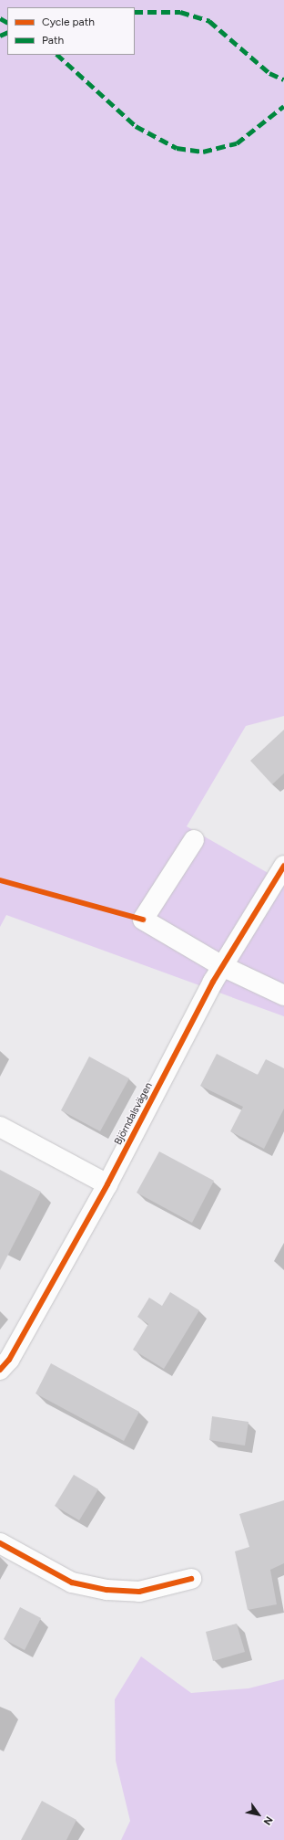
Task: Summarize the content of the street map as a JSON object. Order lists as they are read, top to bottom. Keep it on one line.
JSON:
{"streets":{"street":["Björndalsvägen"]},"legend":["Cycle path","Path"],"north":"bottom right"}
